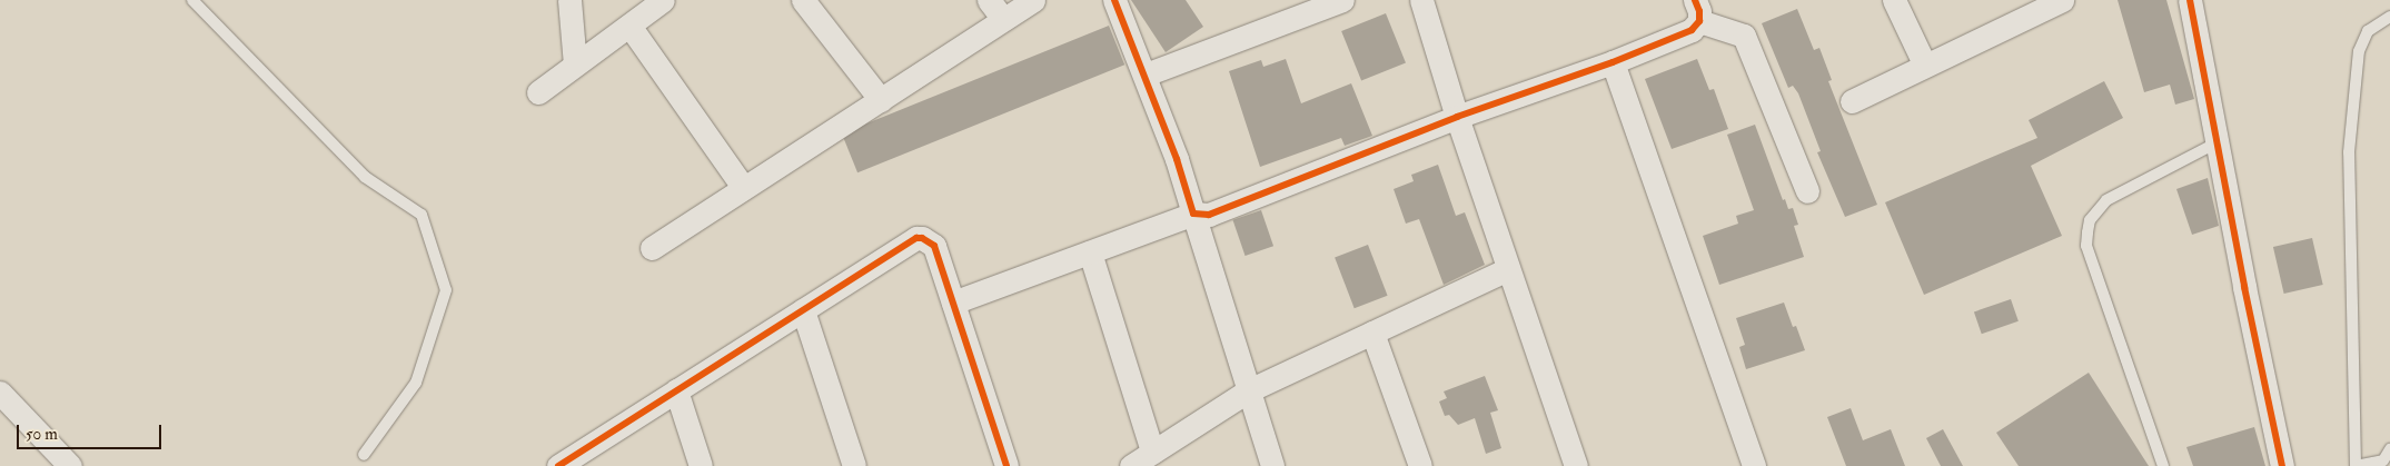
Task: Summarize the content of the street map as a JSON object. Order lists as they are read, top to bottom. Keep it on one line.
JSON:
{"scale_bar":"50 m"}
